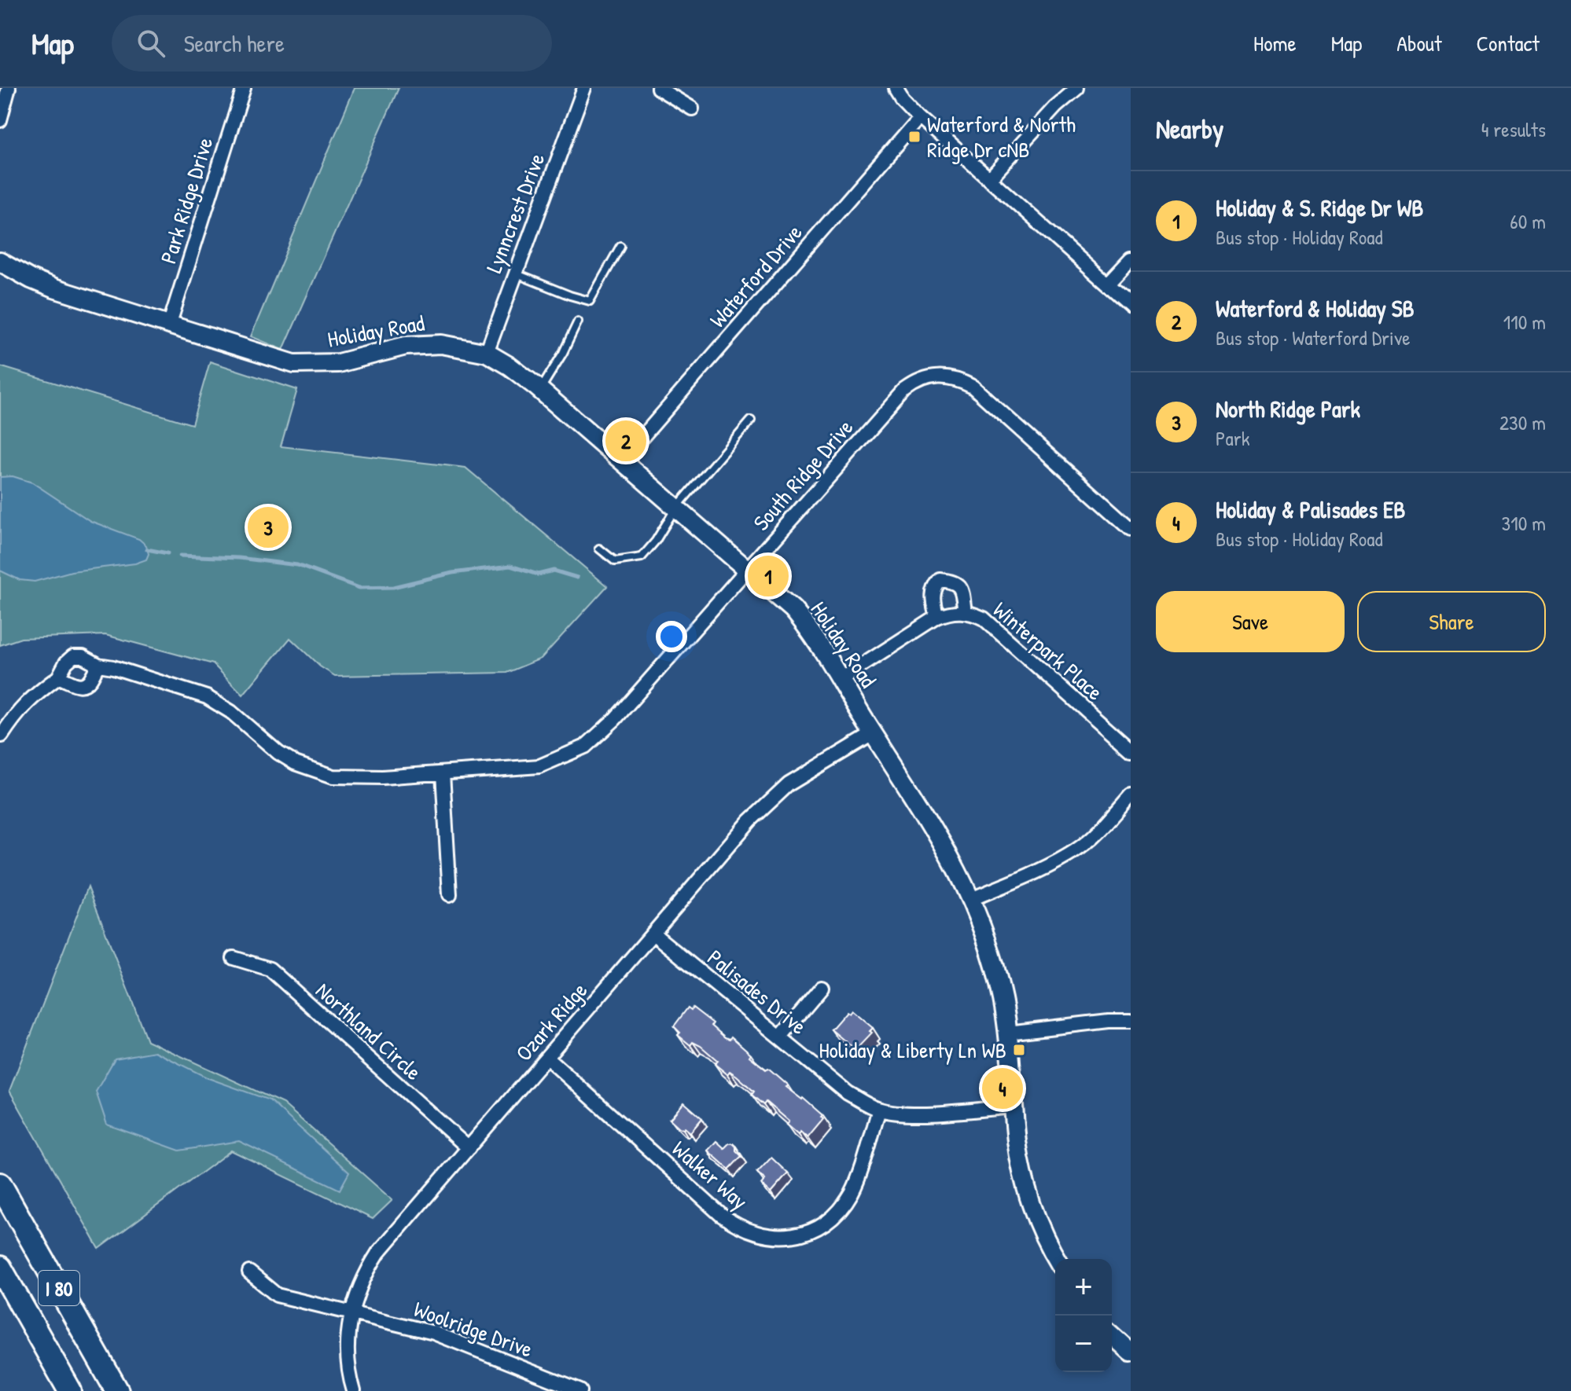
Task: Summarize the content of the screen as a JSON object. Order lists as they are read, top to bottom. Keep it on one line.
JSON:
{"streets":{"highway":["I 80"],"street":["Park Ridge Drive","Lynncrest Drive","Waterford Drive","Holiday Road","South Ridge Drive","Winterpark Place","Palisades Drive","Ozark Ridge","Northland Circle","Walker Way","Woolridge Drive"]},"crossings":[["Park Ridge Drive","Holiday Road"],["Lynncrest Drive","Holiday Road"],["Waterford Drive","Holiday Road"],["Holiday Road","South Ridge Drive"],["Holiday Road","Winterpark Place"],["Holiday Road","Palisades Drive"],["Holiday Road","Ozark Ridge"],["Palisades Drive","Ozark Ridge"],["Palisades Drive","Walker Way"],["Ozark Ridge","Northland Circle"],["Ozark Ridge","Walker Way"],["Ozark Ridge","Woolridge Drive"]],"places":{"transit":["Waterford & North Ridge Dr cNB","Holiday & Liberty Ln WB"]},"page":{"header":"Map","search":"Search here","nav":["Home","Map","About","Contact"],"heading":["Nearby","4 results"],"list":[{"mark":"1","name":"Holiday & S. Ridge Dr WB","note":"Bus stop · Holiday Road","value":"60 m"},{"mark":"2","name":"Waterford & Holiday SB","note":"Bus stop · Waterford Drive","value":"110 m"},{"mark":"3","name":"North Ridge Park","note":"Park","value":"230 m"},{"mark":"4","name":"Holiday & Palisades EB","note":"Bus stop · Holiday Road","value":"310 m"}],"pins":["2","3","1","4"],"buttons":["Save","Share"],"map_buttons":["+","−"]}}
